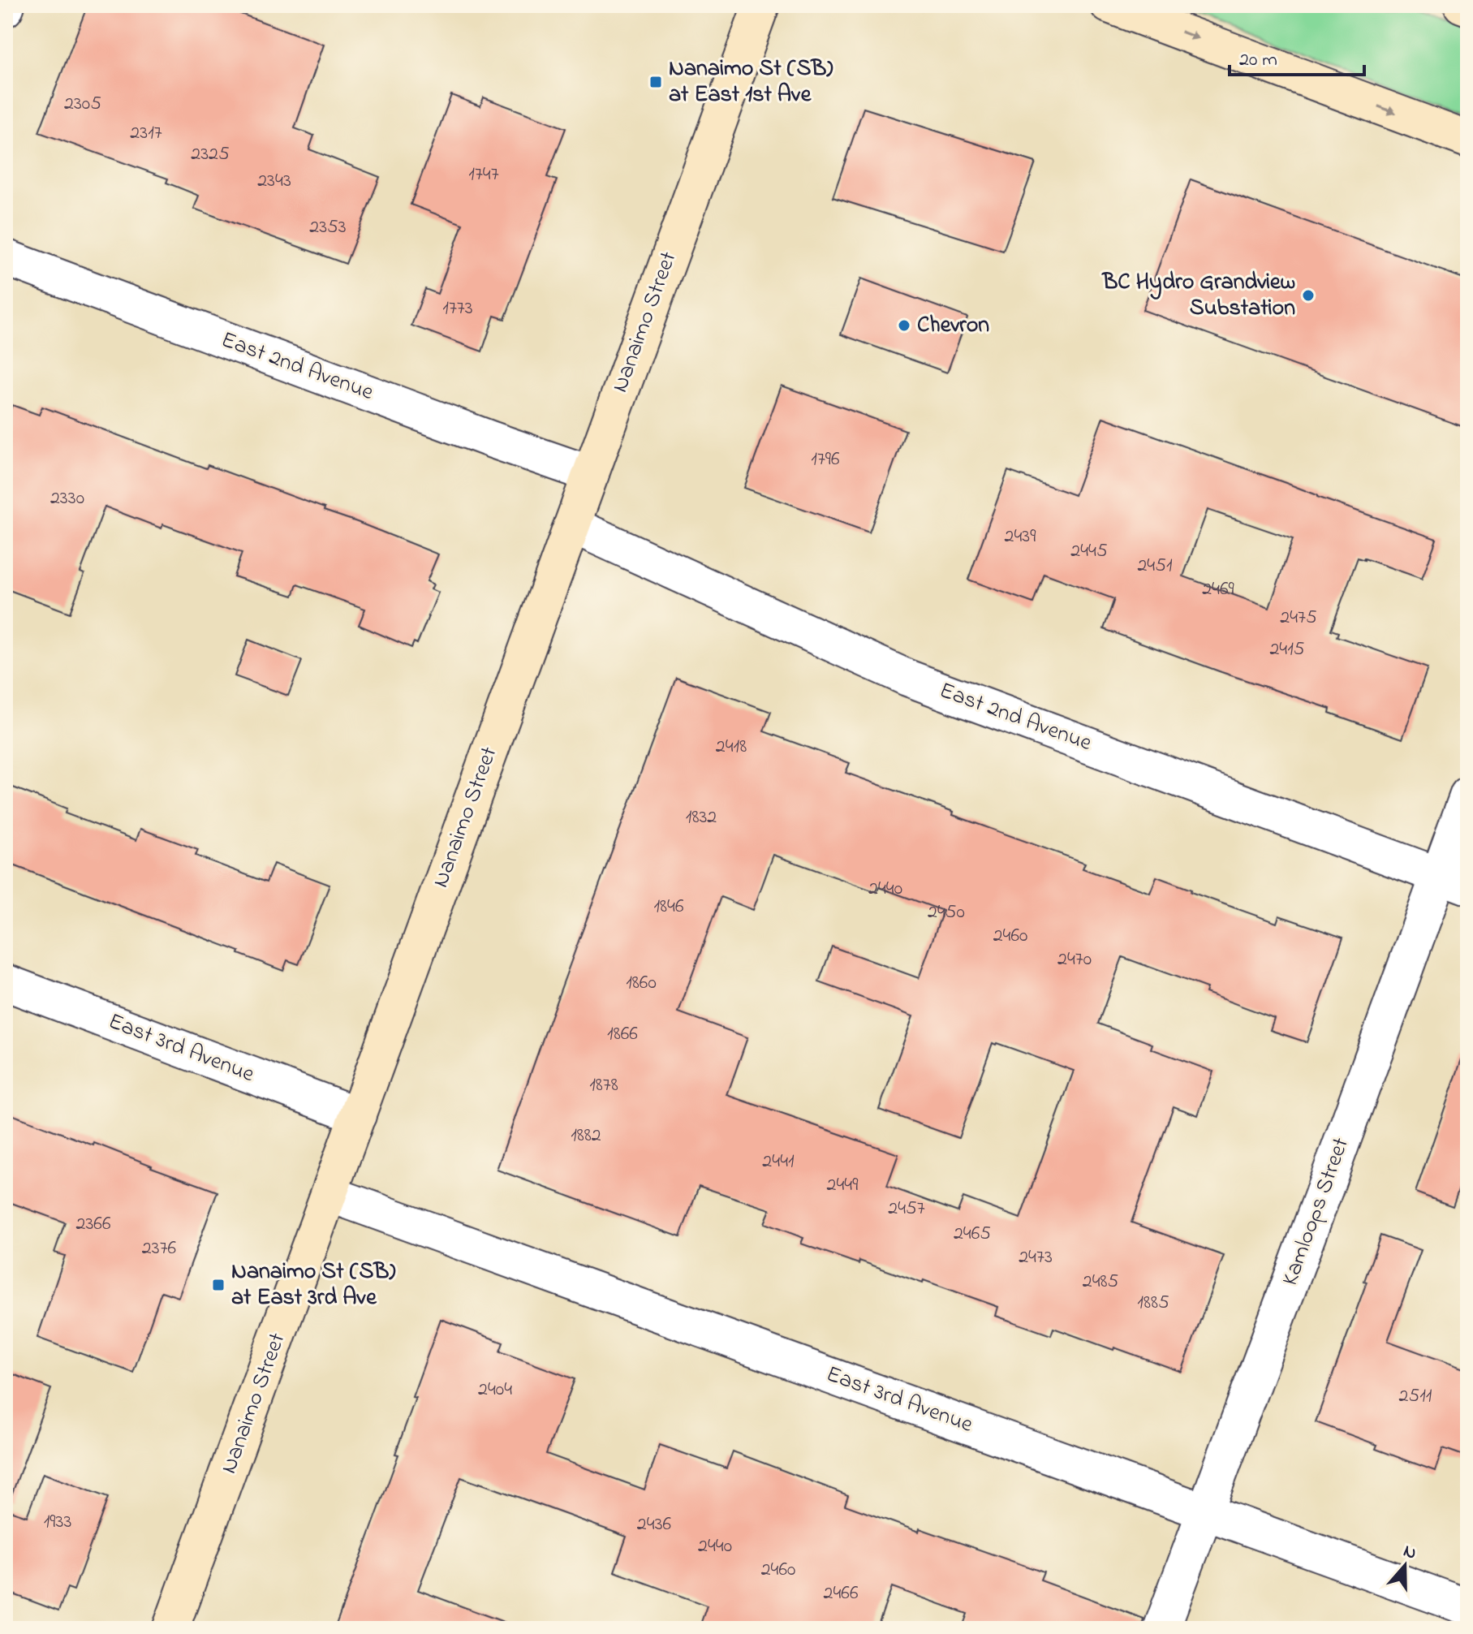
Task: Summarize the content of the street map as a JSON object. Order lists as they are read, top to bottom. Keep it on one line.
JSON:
{"streets":{"main road":["Nanaimo Street"],"street":["East 2nd Avenue","East 3rd Avenue","Kamloops Street"]},"crossings":[["Nanaimo Street","East 2nd Avenue"],["Nanaimo Street","East 3rd Avenue"],["East 2nd Avenue","Kamloops Street"],["East 3rd Avenue","Kamloops Street"]],"places":{"transit":["Nanaimo St (SB) at East 1st Ave","Nanaimo St (SB) at East 3rd Ave"],"other":["BC Hydro Grandview Substation","Chevron"]},"house_numbers":["2305","2317","2325","1747","2343","2353","1773","1796","2330","2439","2445","2451","2469","2475","2415","2418","1832","2440","1846","2450","2460","2470","1860","1866","1878","1882","2441","2449","2457","2366","2465","2376","2473","2485","1885","2404","2511","1933","2436","2440","2460","2466"],"scale_bar":"20 m","north":"top"}
